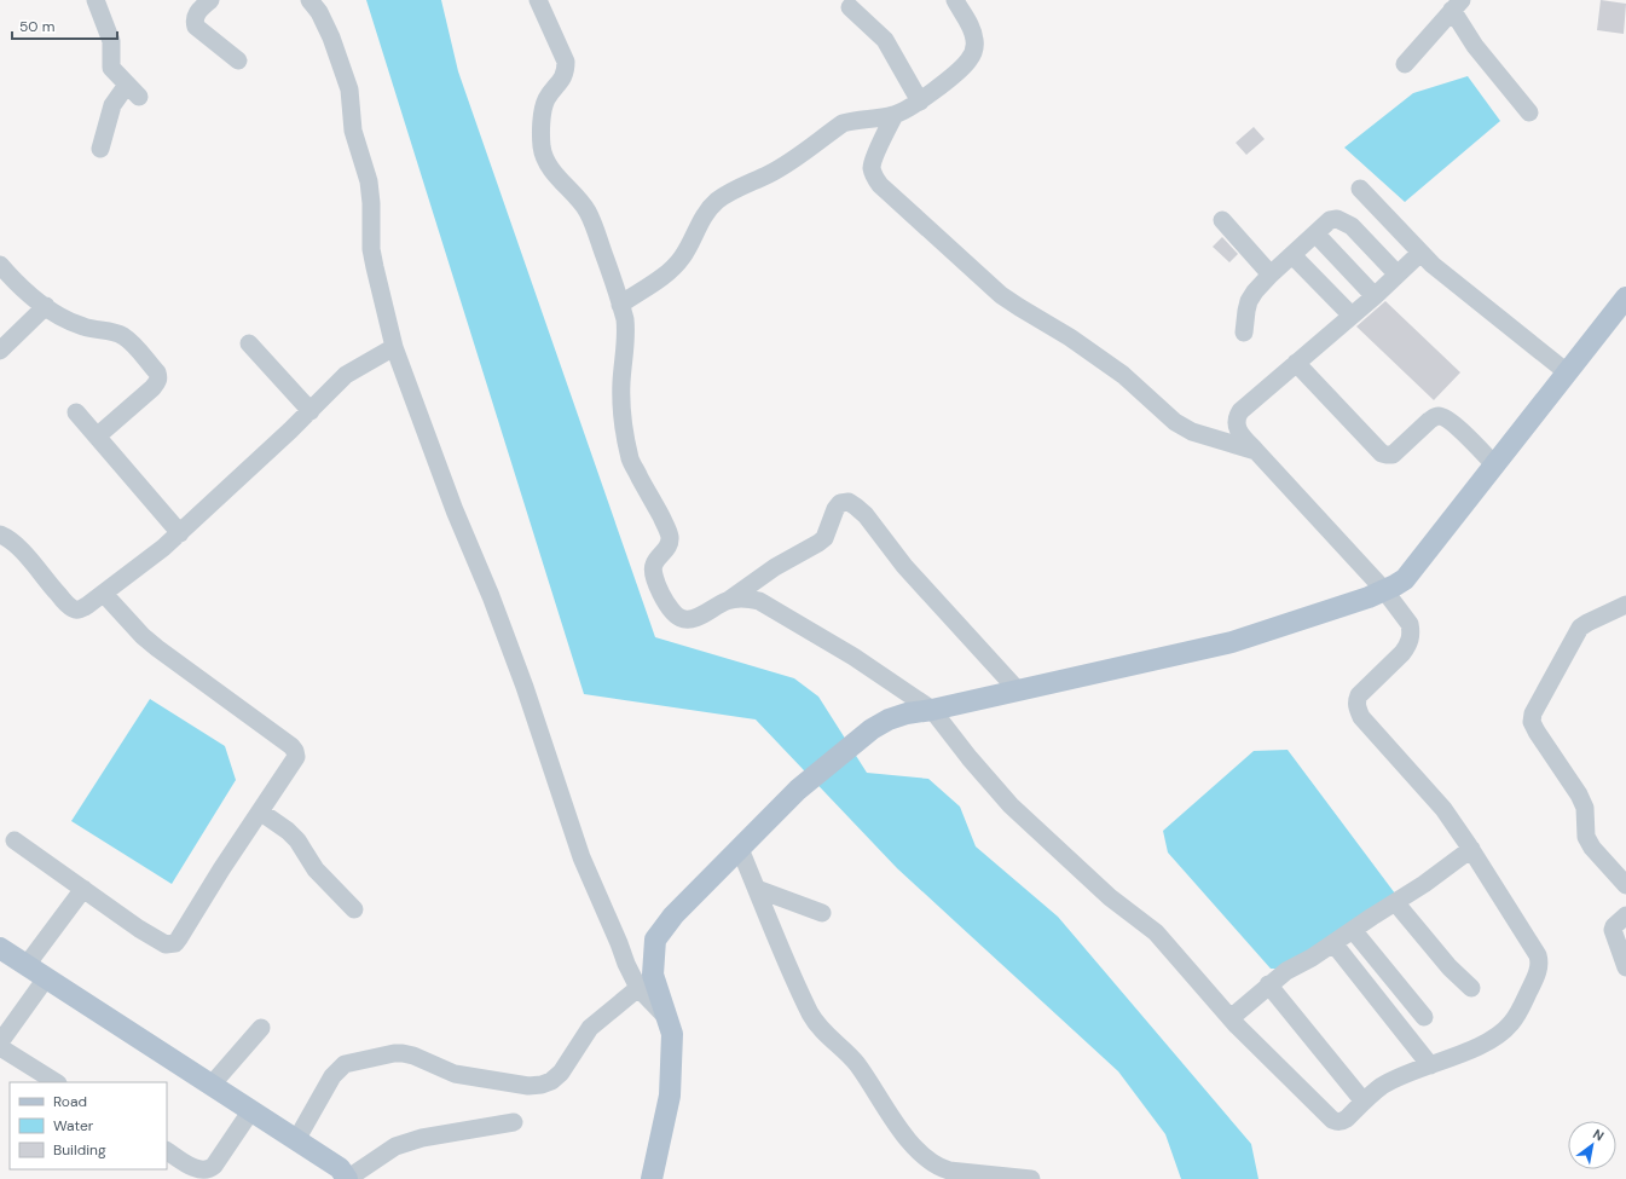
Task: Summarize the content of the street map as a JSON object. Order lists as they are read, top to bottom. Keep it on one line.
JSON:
{"legend":["Road","Water","Building"],"scale_bar":"50 m","north":"top right"}
